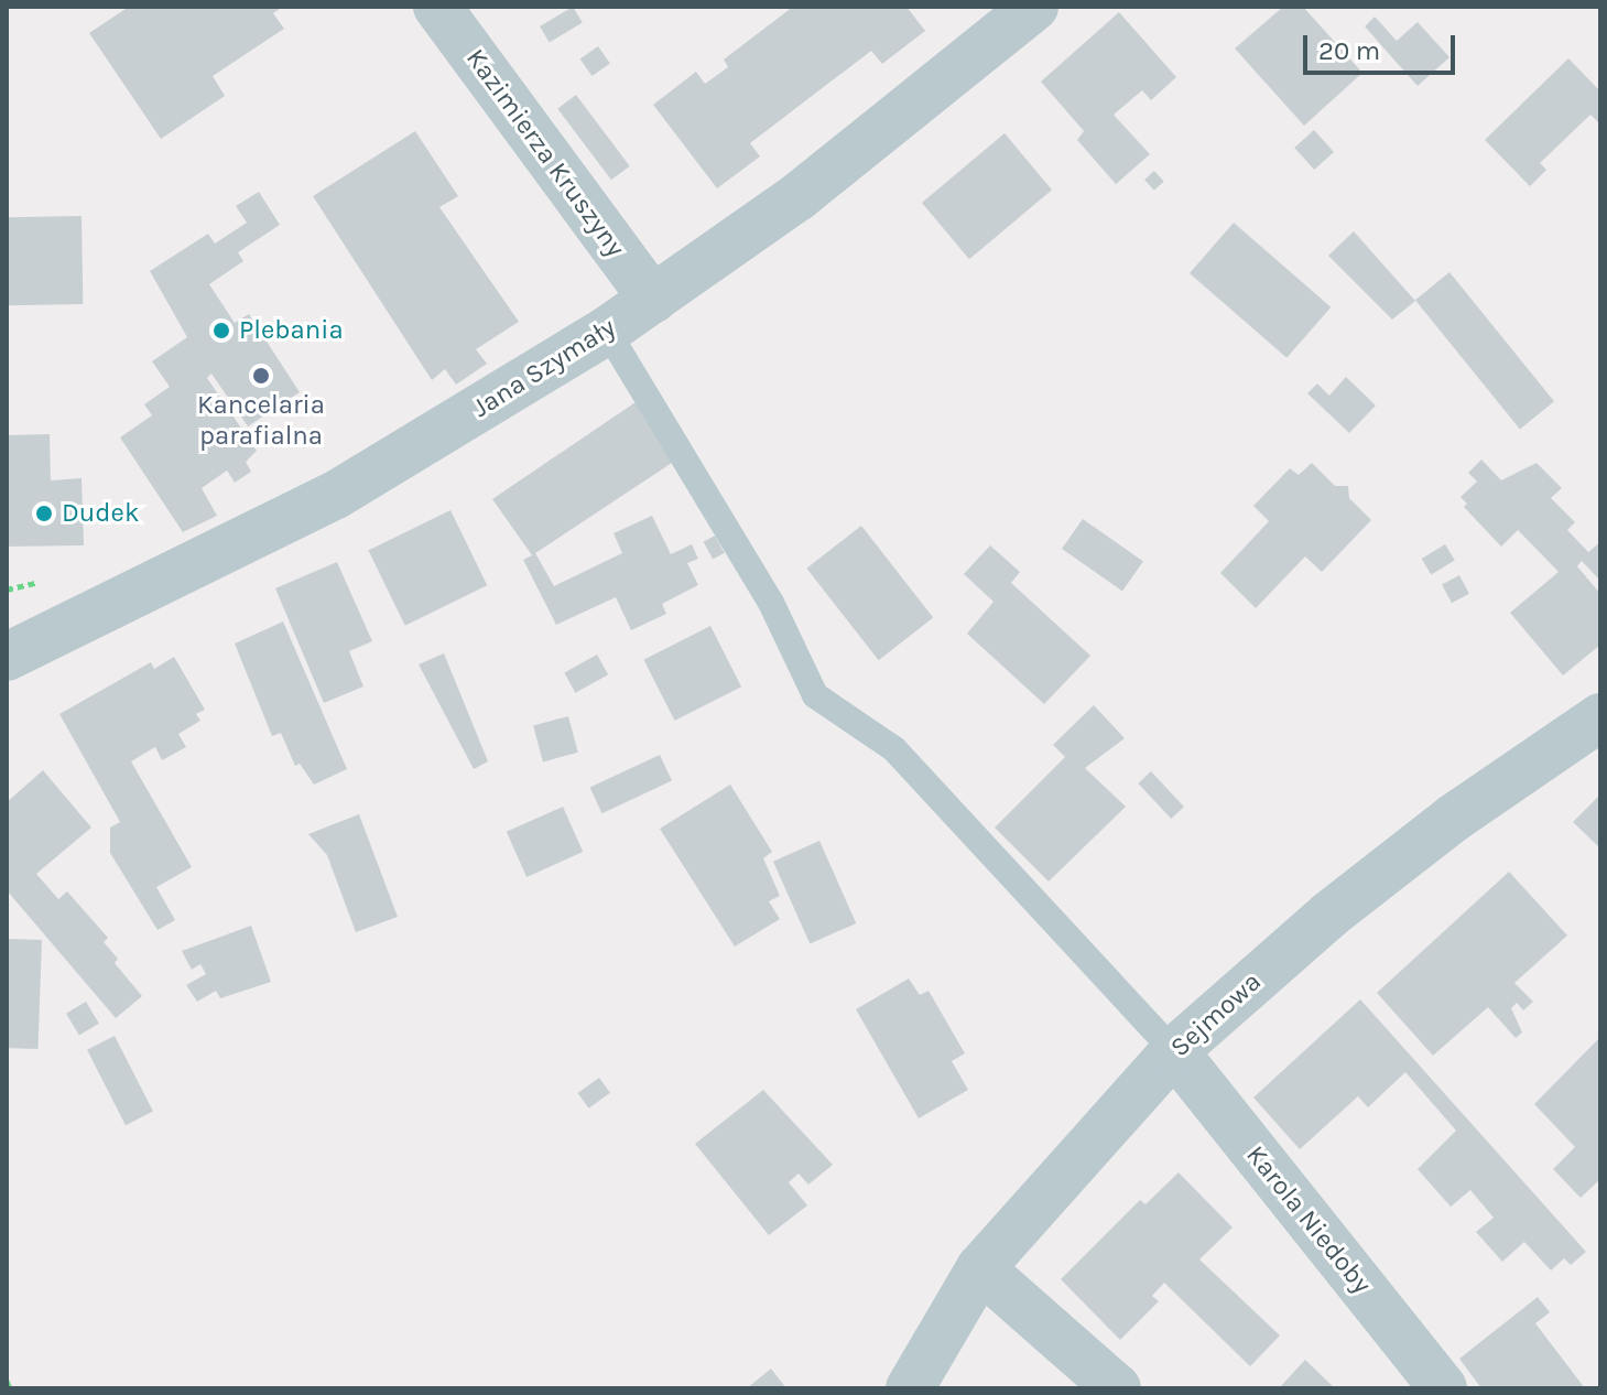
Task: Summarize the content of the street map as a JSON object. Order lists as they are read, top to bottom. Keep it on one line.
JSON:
{"streets":{"street":["Kazimierza Kruszyny","Jana Szymały","Sejmowa","Karola Niedoby"]},"crossings":[["Kazimierza Kruszyny","Jana Szymały"],["Sejmowa","Karola Niedoby"]],"places":["Plebania","Kancelaria parafialna","Dudek"],"scale_bar":"20 m"}
